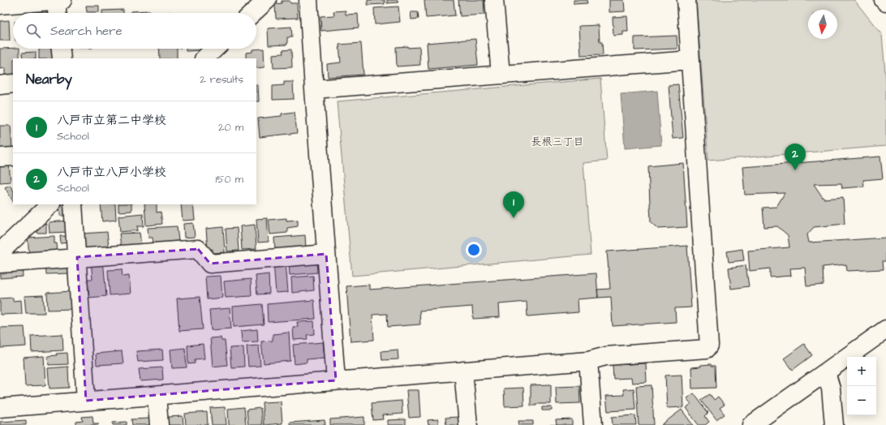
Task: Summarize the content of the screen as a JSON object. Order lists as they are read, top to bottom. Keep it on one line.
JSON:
{"districts":["長根三丁目"],"north":"bottom","page":{"search":"Search here","heading":["Nearby","2 results"],"list":[{"mark":"1","name":"八戸市立第二中学校","note":"School","value":"20 m"},{"mark":"2","name":"八戸市立八戸小学校","note":"School","value":"150 m"}],"pins":["2","1"],"map_buttons":["+","−"]}}
